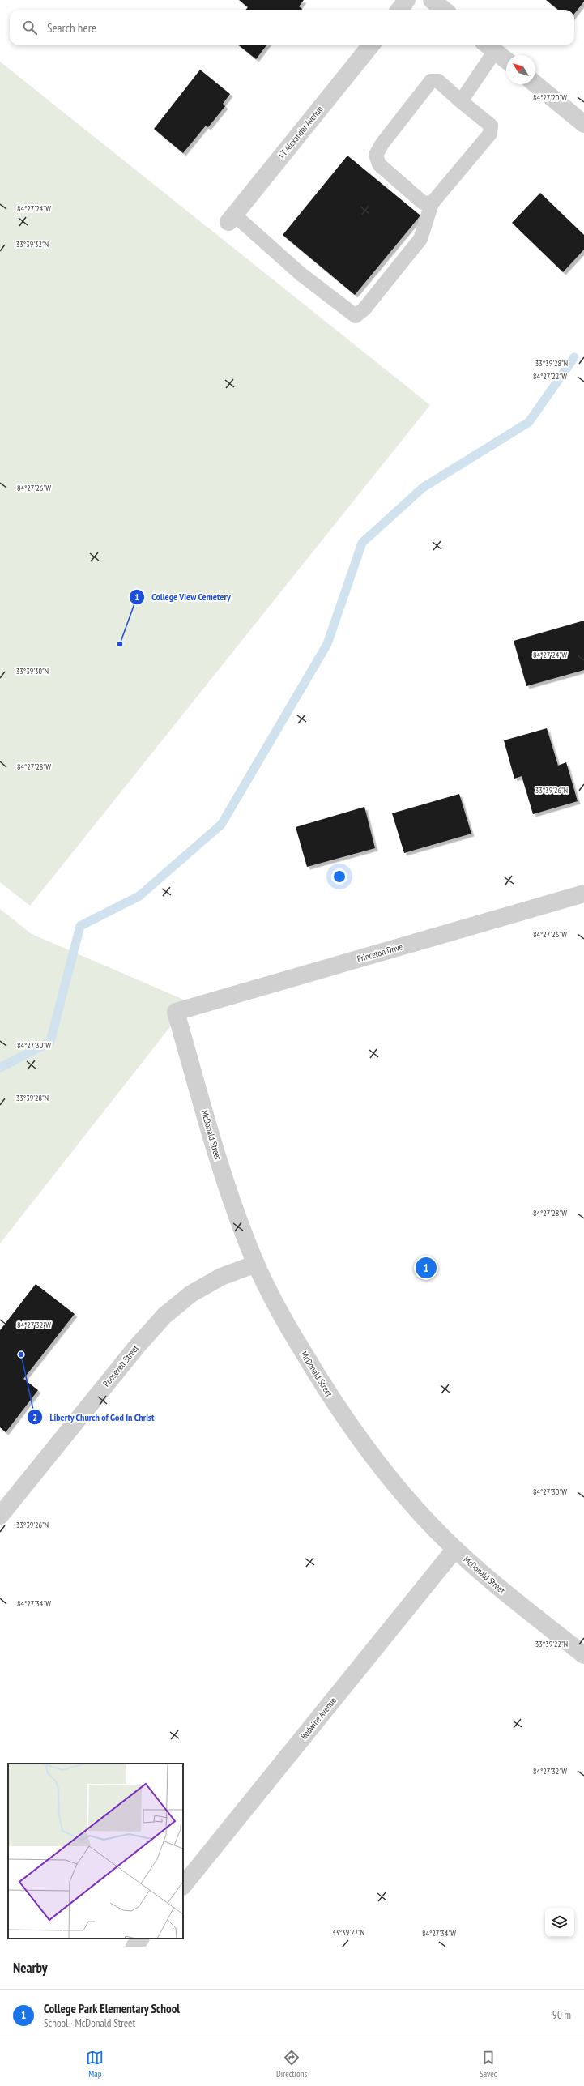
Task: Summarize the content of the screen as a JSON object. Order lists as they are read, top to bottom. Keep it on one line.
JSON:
{"streets":{"street":["J T Alexander Avenue","Princeton Drive","McDonald Street","Roosevelt Street","Redwine Avenue"]},"crossings":[["Princeton Drive","McDonald Street"],["McDonald Street","Roosevelt Street"],["McDonald Street","Redwine Avenue"]],"places":["College View Cemetery","Liberty Church of God In Christ"],"north":"top left","page":{"search":"Search here","pins":"1","heading":"Nearby","list":[{"mark":"1","name":"College Park Elementary School","note":"School · McDonald Street","value":"90 m"}],"nav":["Map","Directions","Saved"]},"coordinates":["84°27'20\"W","84°27'24\"W","33°39'32\"N","33°39'28\"N","84°27'22\"W","84°27'26\"W","33°39'30\"N","84°27'28\"W","33°39'26\"N","84°27'30\"W","84°27'32\"W","84°27'34\"W","33°39'22\"N"]}
